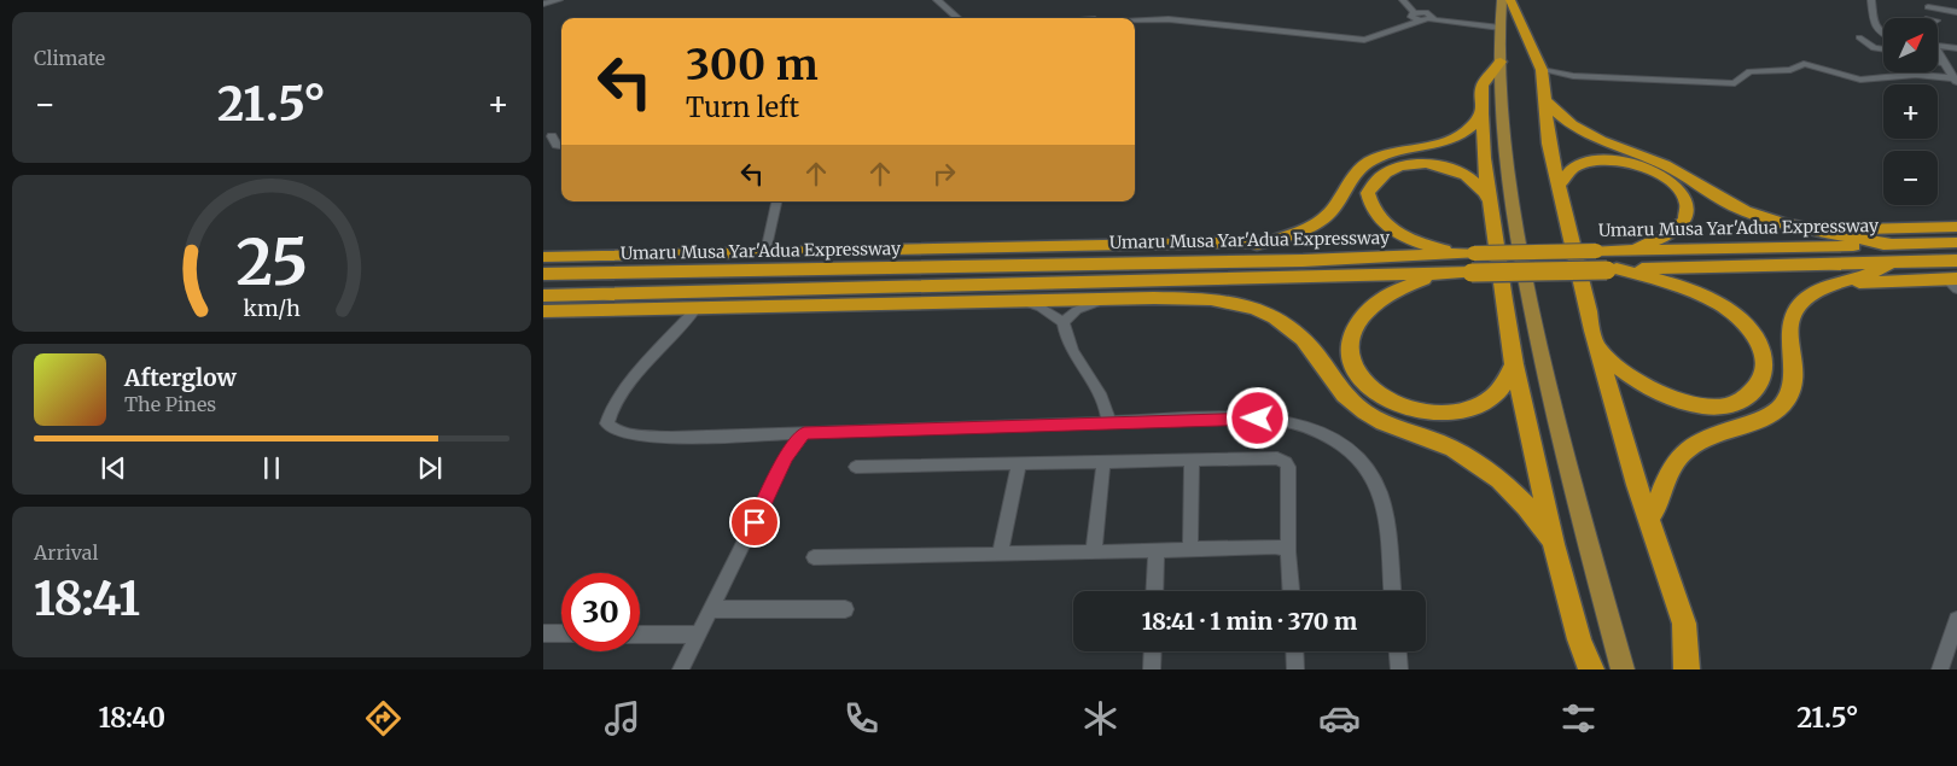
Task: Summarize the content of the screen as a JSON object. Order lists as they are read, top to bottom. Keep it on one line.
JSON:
{"streets":{"highway":["Umaru Musa Yar'Adua Expressway"]},"north":"top right","page":{"tile":["Climate",["Arrival","18:41"]],"map_buttons":["+","−"],"turn":["300 m","Turn left"],"heat":["−","21.5°","+"],"song":["Afterglow","The Pines"],"limit":"30","trip":"18:41 · 1 min · 370 m","tabs":["18:40","21.5°"],"gauge":["25","km/h"]}}
